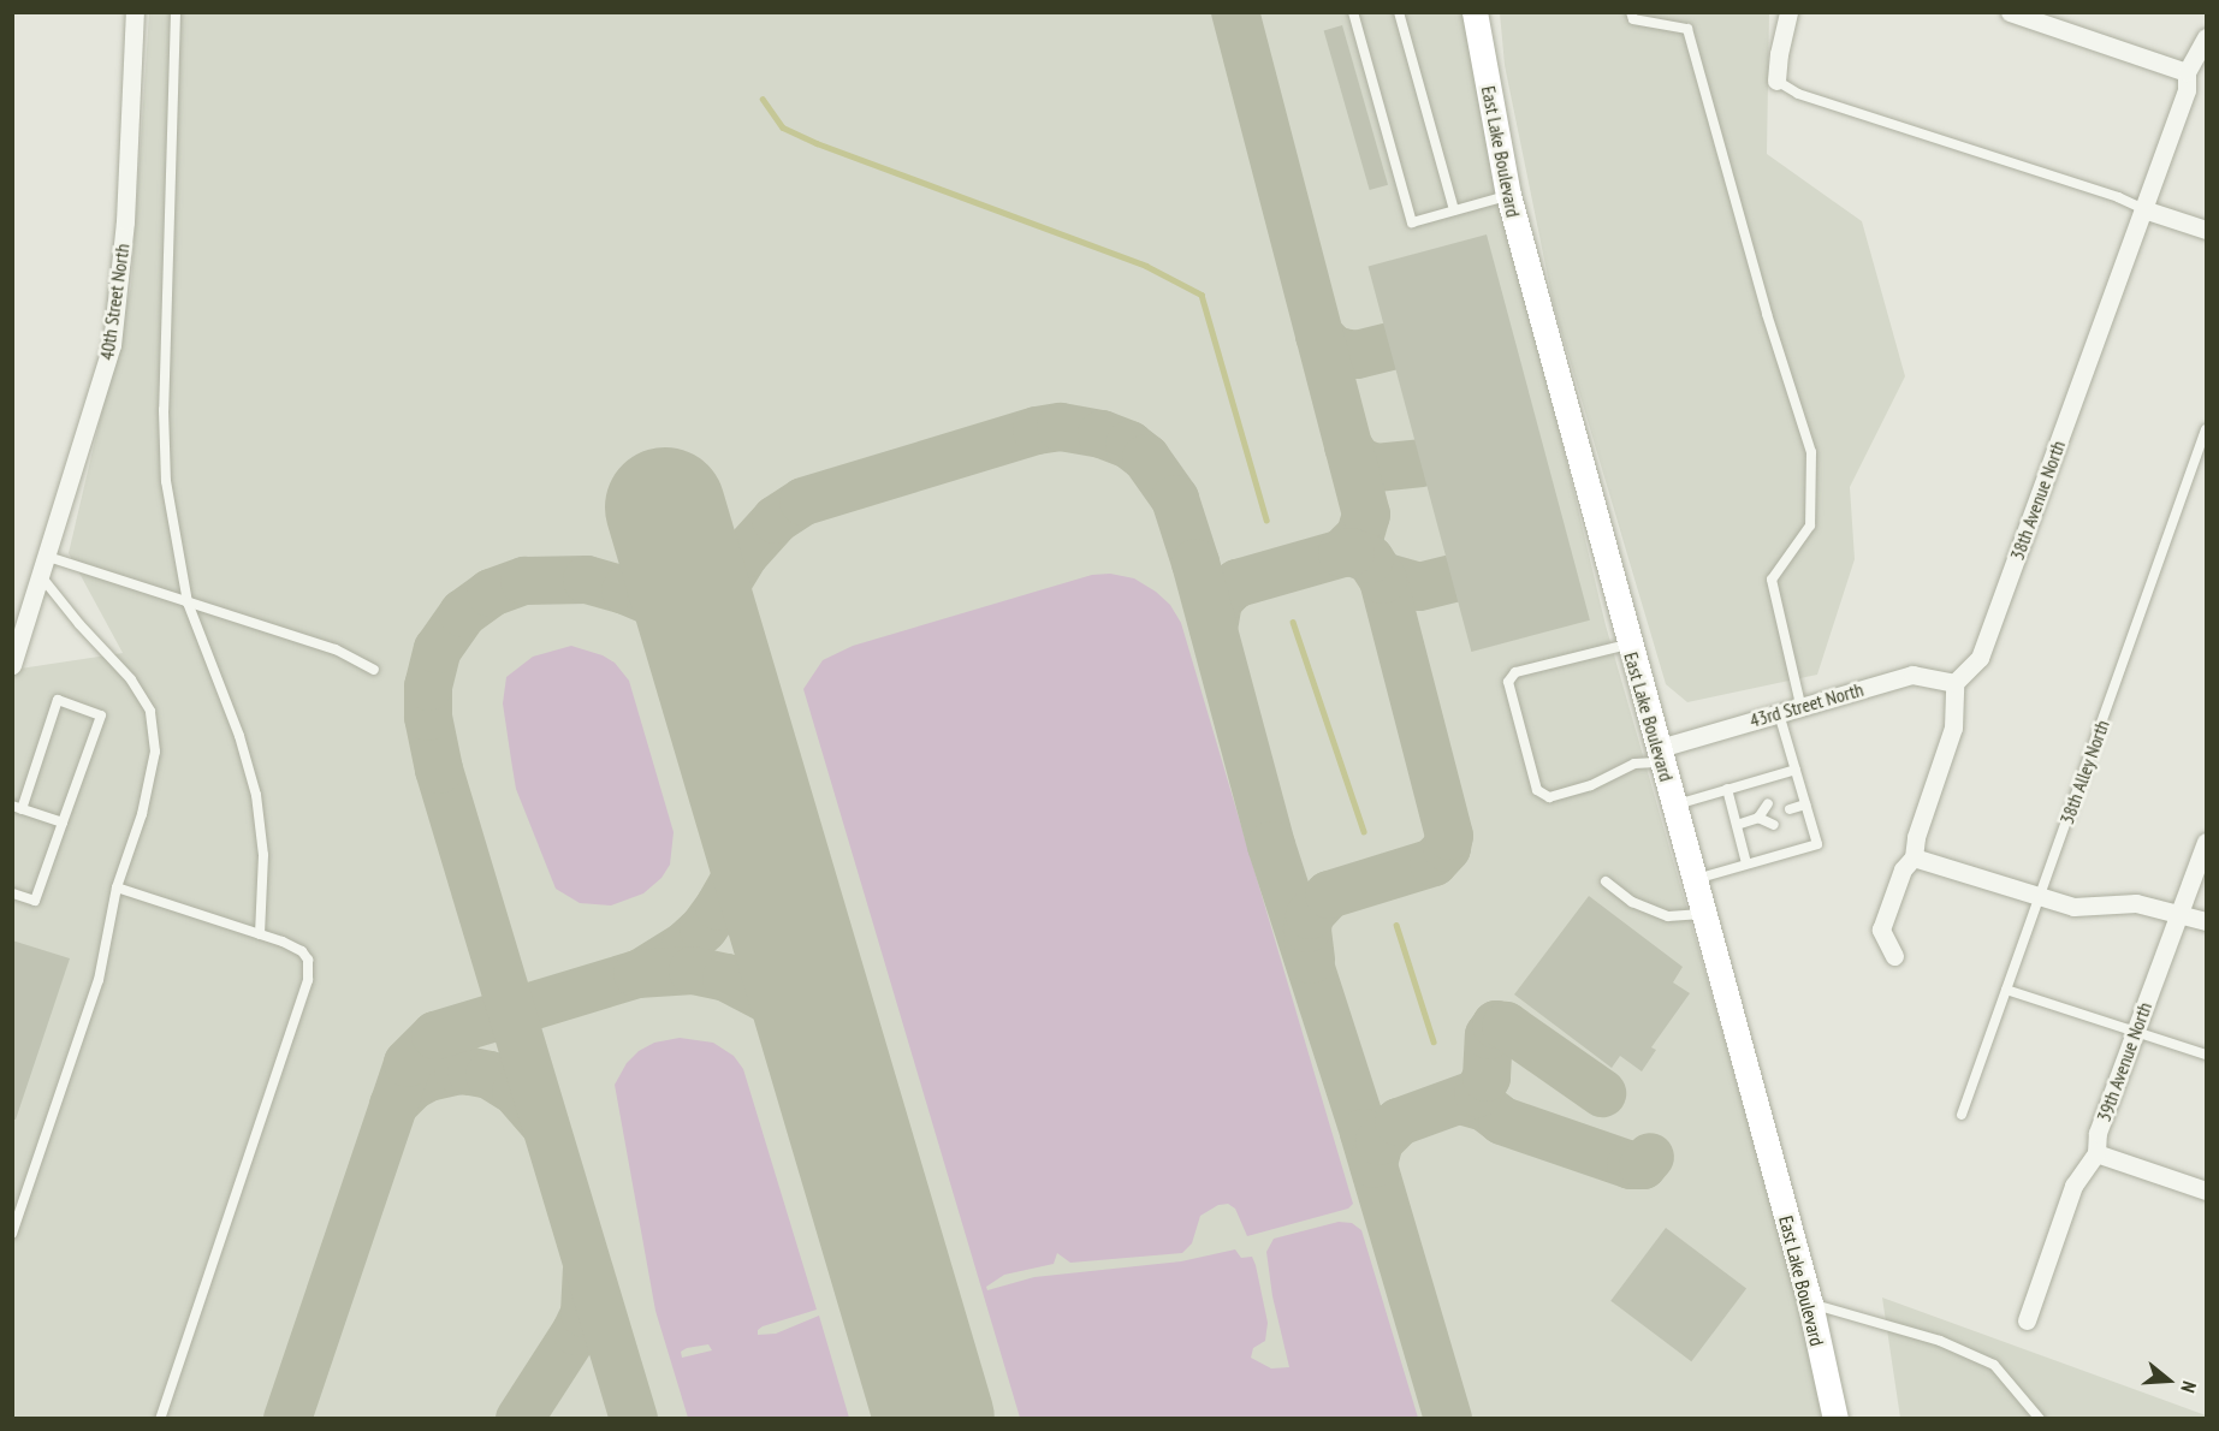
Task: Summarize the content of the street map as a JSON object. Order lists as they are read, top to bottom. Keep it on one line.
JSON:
{"streets":{"street":["East Lake Boulevard","40th Street North","38th Avenue North","43rd Street North","39th Avenue North"],"lane":["38th Alley North"]},"crossings":[["East Lake Boulevard","43rd Street North"],["38th Avenue North","43rd Street North"]],"north":"right"}
